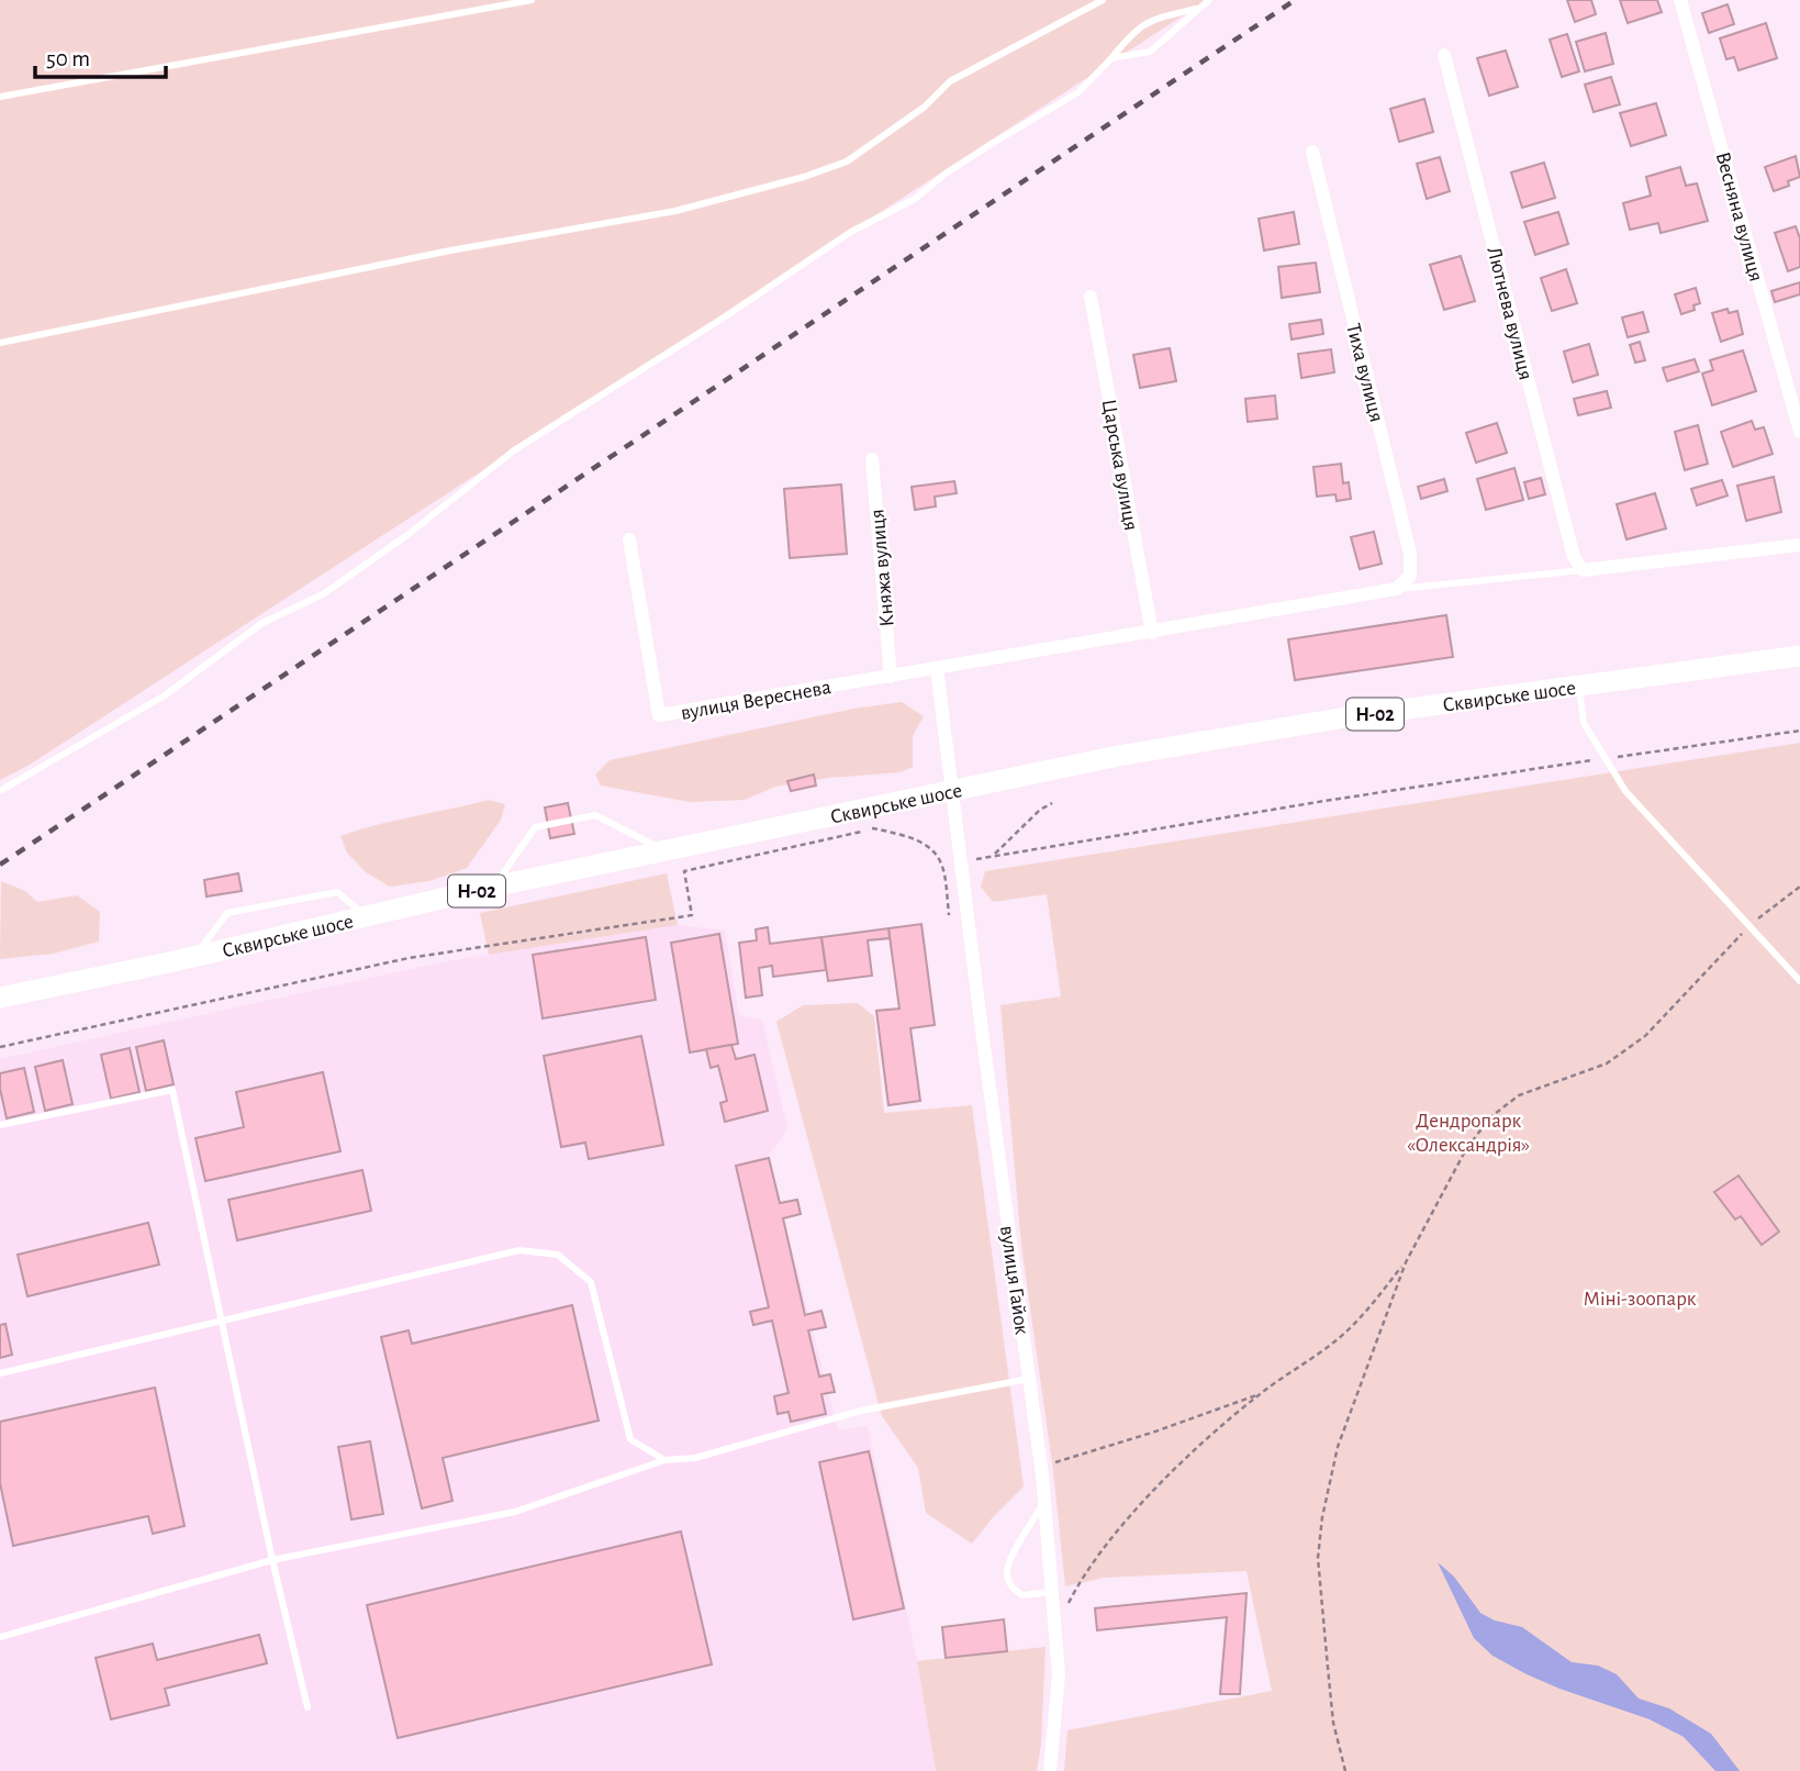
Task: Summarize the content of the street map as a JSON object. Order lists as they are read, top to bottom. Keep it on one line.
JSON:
{"streets":{"main road":["Сквирське шосе","Н-02"],"street":["Весняна вулиця","Лютнева вулиця","Тиха вулиця","Царська вулиця","Княжа вулиця","вулиця Вереснева","вулиця Гайок"]},"crossings":[["Княжа вулиця","вулиця Вереснева"],["Сквирське шосе","вулиця Гайок"]],"parks":["Дендропарк «Олександрія»","Міні-зоопарк"],"scale_bar":"50 m"}
